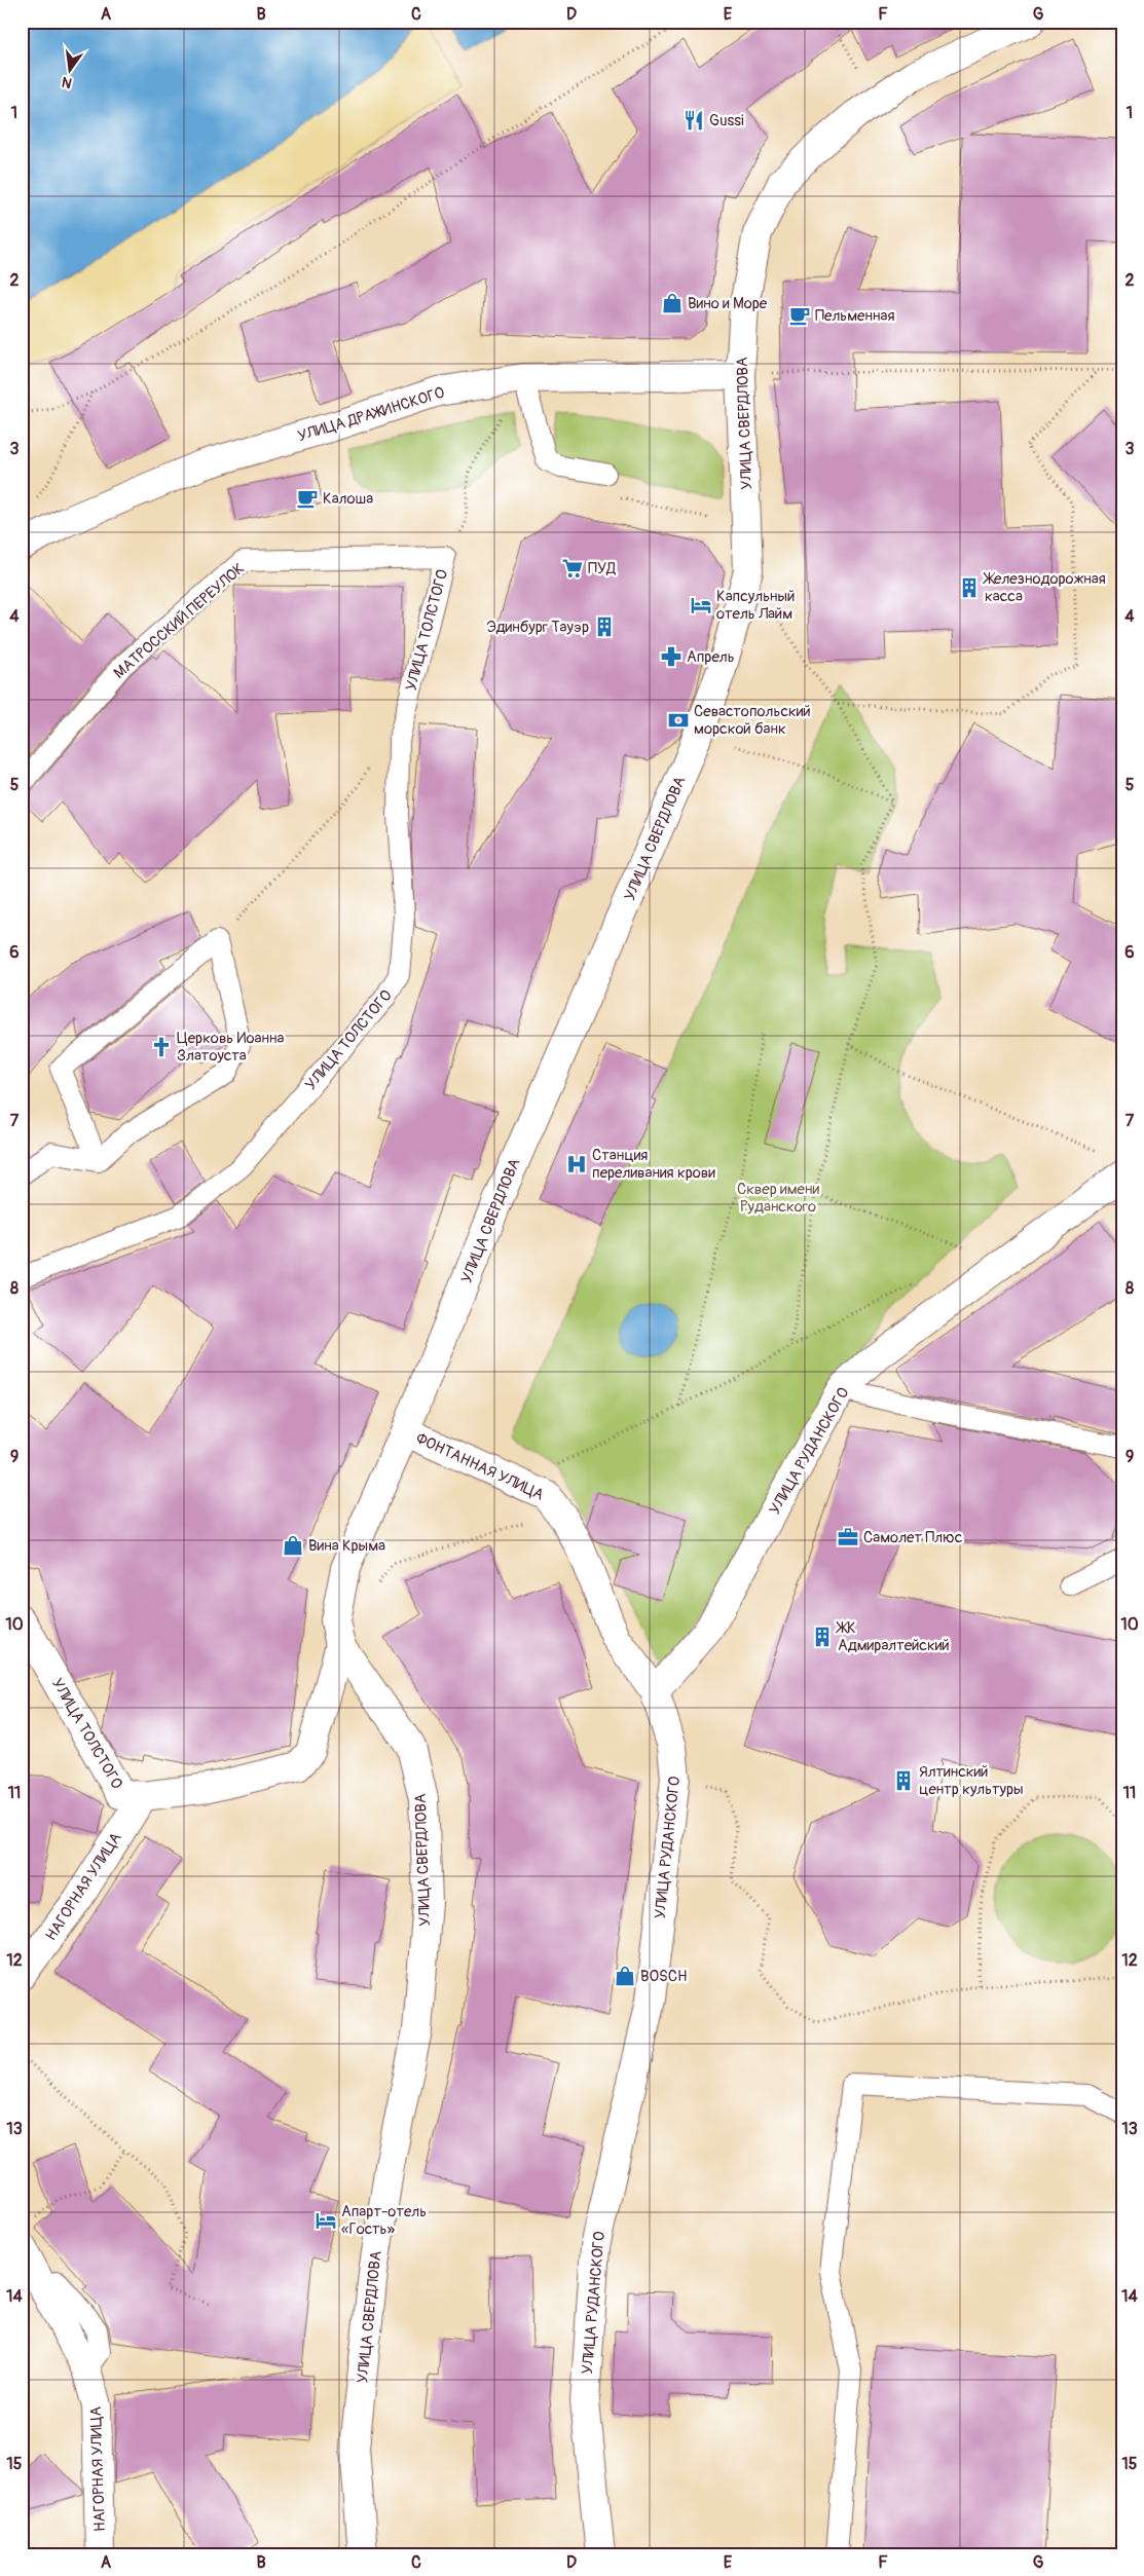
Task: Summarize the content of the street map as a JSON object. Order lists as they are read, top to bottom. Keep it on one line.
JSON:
{"streets":{"main road":["УЛИЦА ДРАЖИНСКОГО","УЛИЦА СВЕРДЛОВА","УЛИЦА ТОЛСТОГО","УЛИЦА РУДАНСКОГО","ФОНТАННАЯ УЛИЦА","НАГОРНАЯ УЛИЦА"],"lane":["МАТРОССКИЙ ПЕРЕУЛОК"]},"crossings":[["УЛИЦА ДРАЖИНСКОГО","УЛИЦА СВЕРДЛОВА"],["УЛИЦА СВЕРДЛОВА","УЛИЦА ТОЛСТОГО"],["УЛИЦА СВЕРДЛОВА","ФОНТАННАЯ УЛИЦА"],["МАТРОССКИЙ ПЕРЕУЛОК","УЛИЦА ТОЛСТОГО"],["УЛИЦА ТОЛСТОГО","НАГОРНАЯ УЛИЦА"],["УЛИЦА РУДАНСКОГО","ФОНТАННАЯ УЛИЦА"]],"parks":["Сквер имени Руданского"],"places":{"restaurant":["Gussi"],"shop":["Вино и Море","Вина Крыма","BOSCH"],"cafe":["Пельменная","Калоша"],"supermarket":["ПУД"],"building":["Железнодорожная касса","Эдинбург Тауэр","ЖК Адмиралтейский","Ялтинский центр культуры"],"hotel":["Капсульный отель Лайм","Апарт-отель «Гость»"],"pharmacy":["Апрель"],"bank":["Севастопольский морской банк"],"church":["Церковь Иоанна Златоуста"],"hospital":["Станция переливания крови"],"office":["Самолет Плюс"]},"north":"bottom","grid":{"columns":["A","B","C","D","E","F","G"],"rows":["1","2","3","4","5","6","7","8","9","10","11","12","13","14","15"]}}
